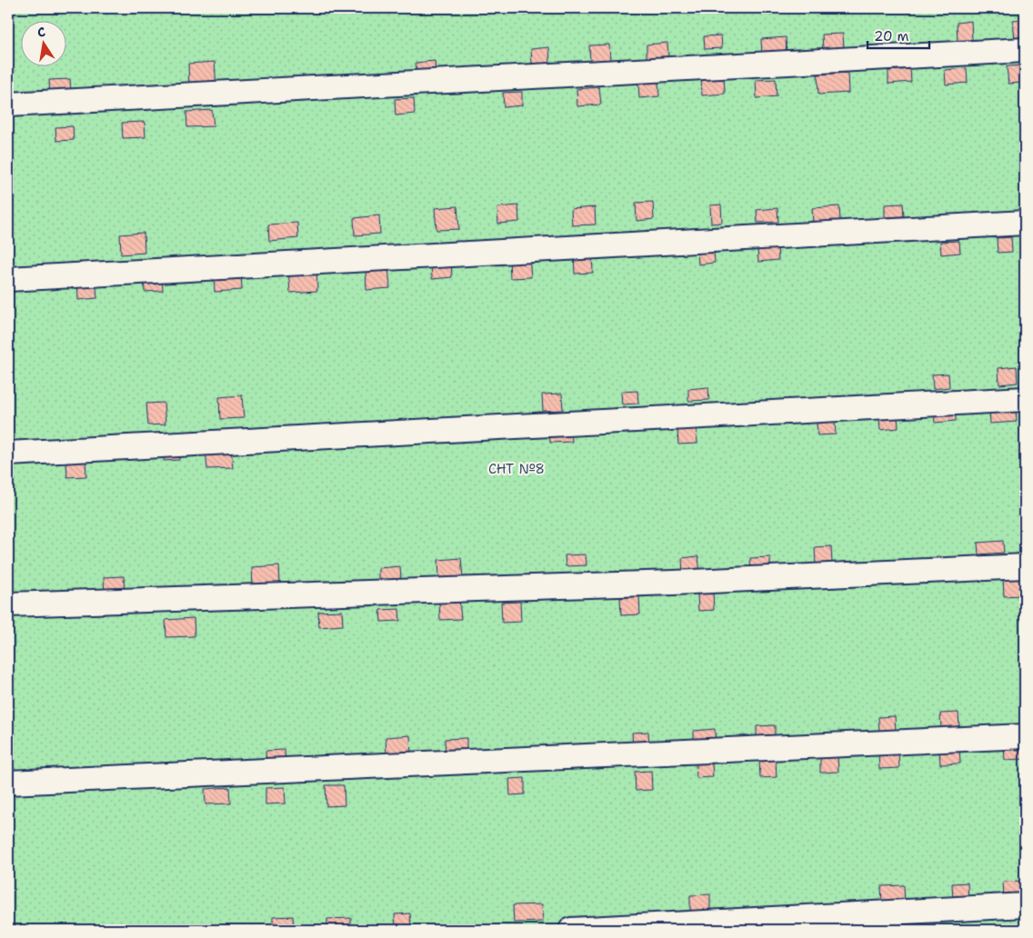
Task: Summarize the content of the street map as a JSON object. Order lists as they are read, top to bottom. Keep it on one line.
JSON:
{"parks":["СНТ №8"],"scale_bar":"20 m","north":"top"}
